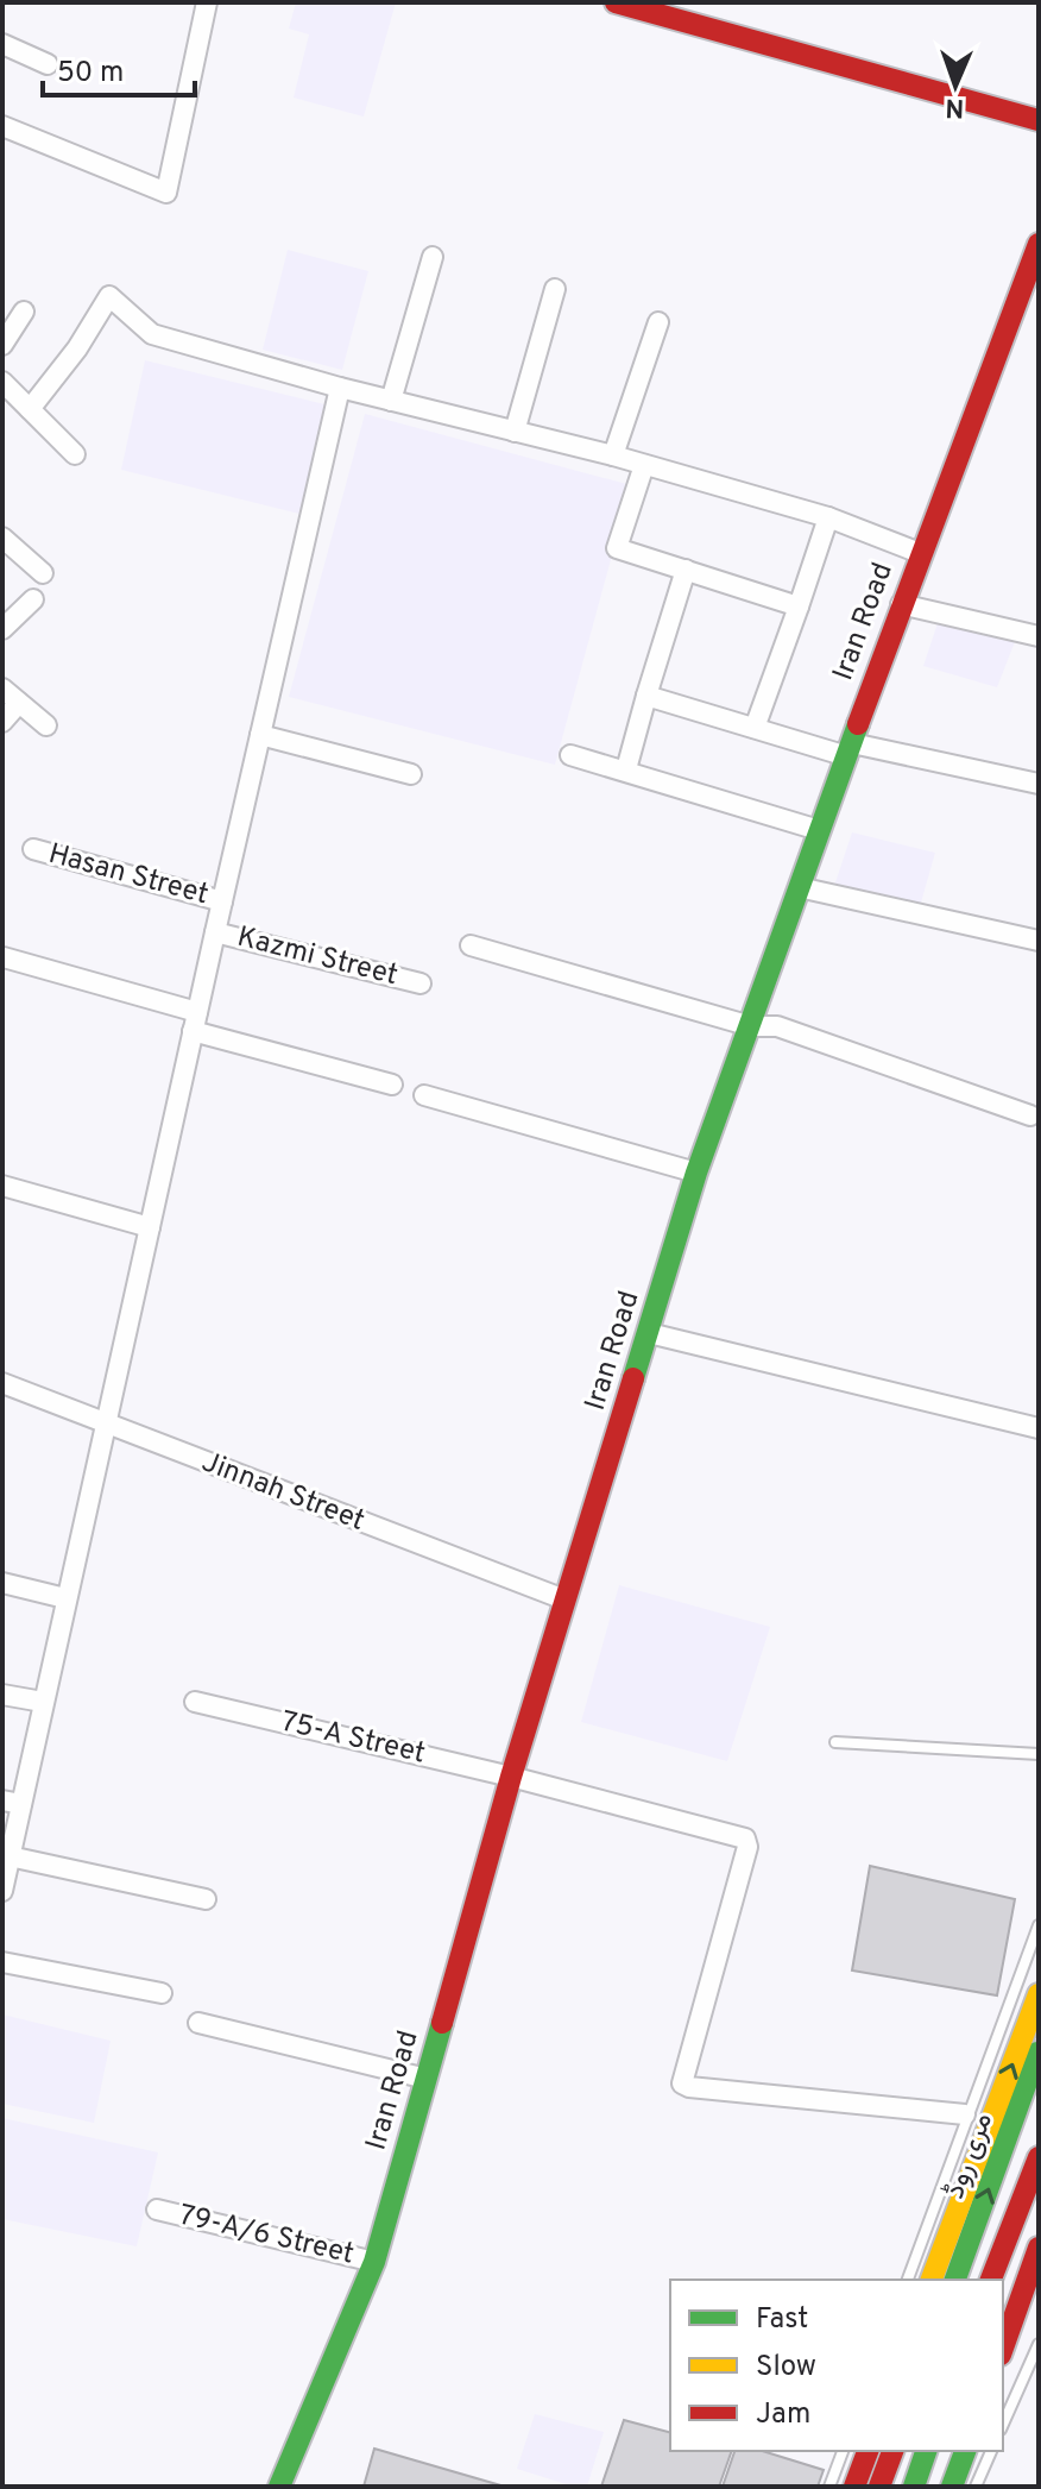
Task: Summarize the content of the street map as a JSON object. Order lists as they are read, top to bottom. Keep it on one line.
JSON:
{"streets":{"main road":["Iran Road","مری روڈ"],"street":["Hasan Street","Kazmi Street","Jinnah Street","75-A Street","79-A/6 Street"]},"crossings":[["Iran Road","Jinnah Street"],["Iran Road","75-A Street"],["Iran Road","79-A/6 Street"]],"legend":["Fast","Slow","Jam"],"scale_bar":"50 m","north":"bottom"}
